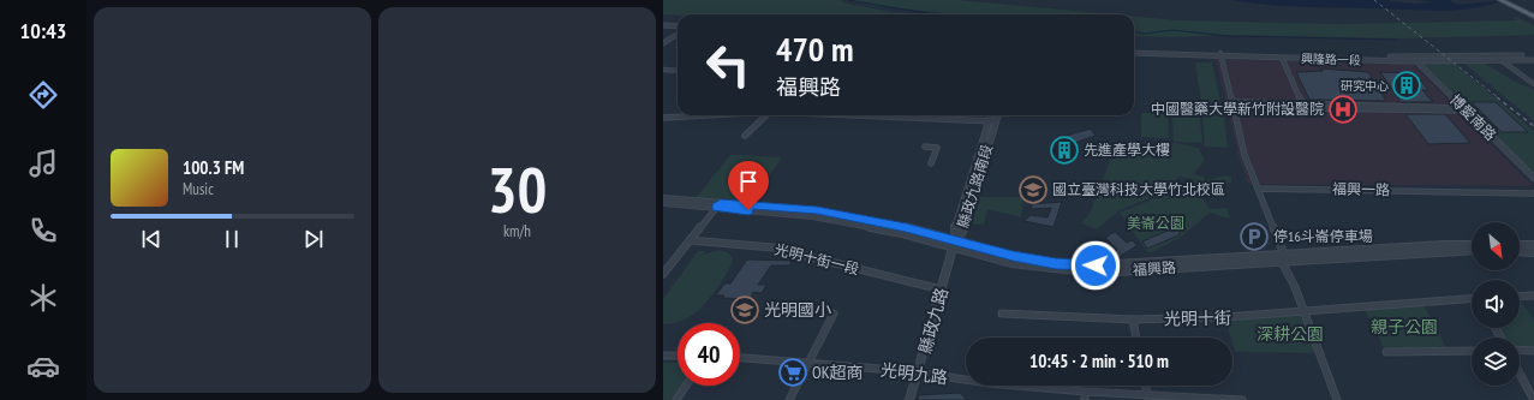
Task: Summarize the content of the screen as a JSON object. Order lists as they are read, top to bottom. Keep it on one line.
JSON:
{"streets":{"street":["興隆路一段","博愛南路","縣政九路南段","福興一路","光明十街一段","福興路","光明十街","縣政九路","光明九路"]},"crossings":[["興隆路一段","博愛南路"],["縣政九路南段","福興路"],["縣政九路南段","縣政九路"],["光明十街一段","縣政九路"],["福興路","縣政九路"],["縣政九路","光明九路"]],"parks":["美崙公園","親子公園","深耕公園"],"places":{"building":["研究中心","先進產學大樓"],"hospital":["中國醫藥大學新竹附設醫院"],"school or university":["國立臺灣科技大學竹北校區","光明國小"],"parking":["停16斗崙停車場"],"supermarket":["OK超商"]},"north":"bottom right","page":{"tabs":"10:43","tile":["30","km/h"],"turn":["470 m","福興路"],"song":["100.3 FM","Music"],"limit":"40","trip":"10:45 · 2 min · 510 m"}}
